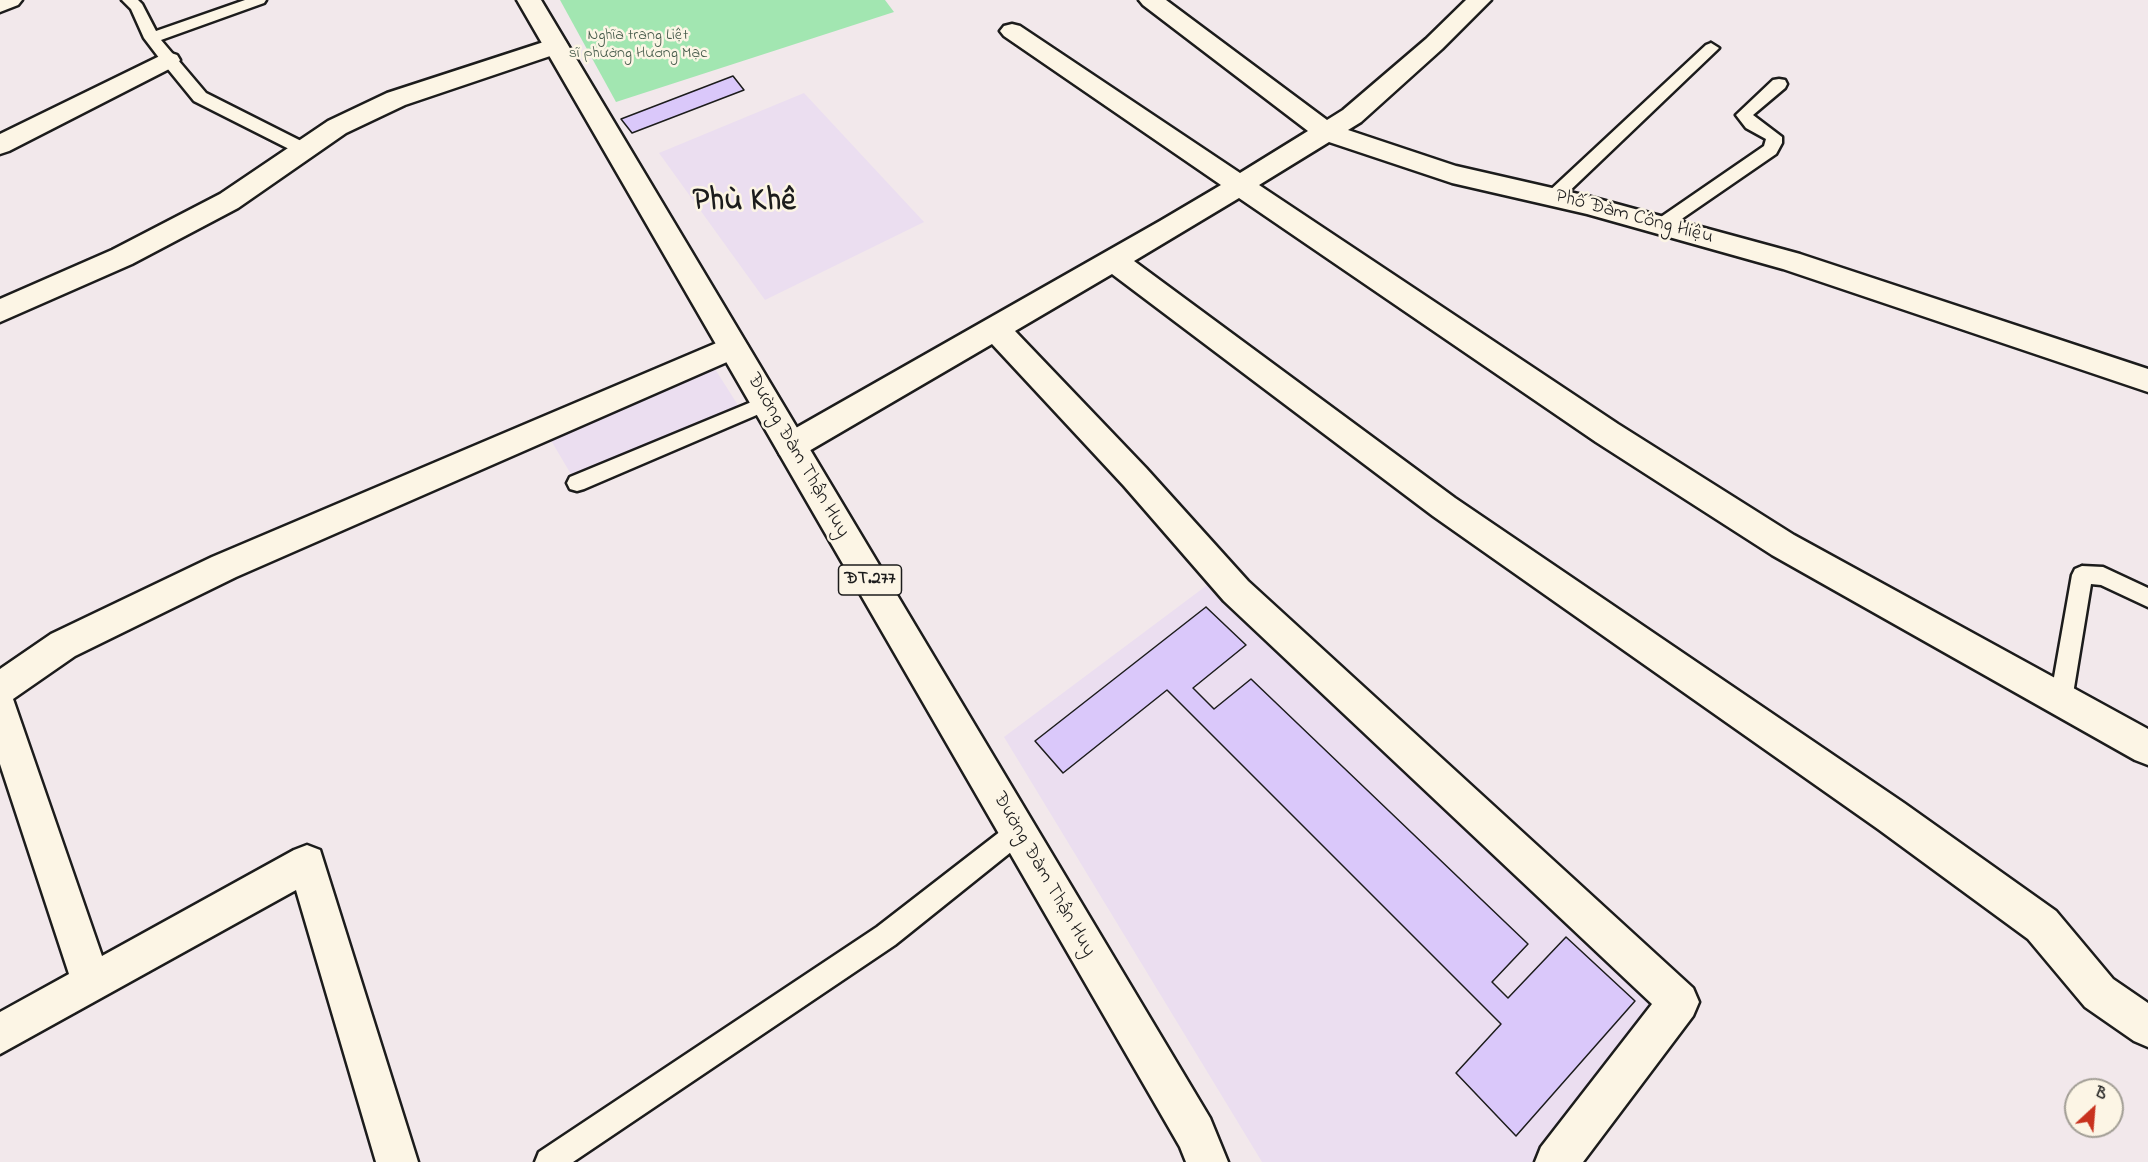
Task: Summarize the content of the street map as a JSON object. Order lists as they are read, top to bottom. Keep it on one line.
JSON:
{"streets":{"street":["Phố Đàm Công Hiệu","Đường Đàm Thận Huy","ĐT.277"]},"districts":["Phù Khê"],"parks":["Nghĩa trang Liệt sĩ phường Hương Mạc"],"north":"top right"}
